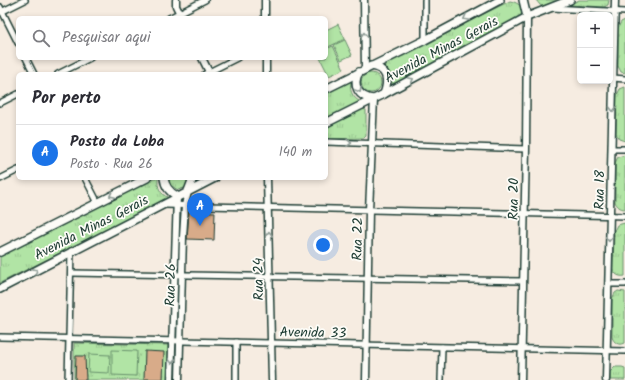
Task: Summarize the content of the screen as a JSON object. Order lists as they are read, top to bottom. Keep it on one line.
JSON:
{"streets":{"main road":["Avenida Minas Gerais"],"street":["Rua 18","Rua 20","Rua 22","Rua 24","Rua 26","Avenida 33"]},"crossings":[["Avenida Minas Gerais","Rua 20"],["Avenida Minas Gerais","Rua 22"],["Avenida Minas Gerais","Rua 26"],["Rua 18","Avenida 33"],["Rua 20","Avenida 33"],["Rua 22","Avenida 33"],["Rua 24","Avenida 33"],["Rua 26","Avenida 33"]],"one_way":["Rua 18"],"page":{"map_buttons":["+","−"],"search":"Pesquisar aqui","heading":"Por perto","list":[{"mark":"A","name":"Posto da Loba","note":"Posto · Rua 26","value":"140 m"}],"pins":"A"}}
